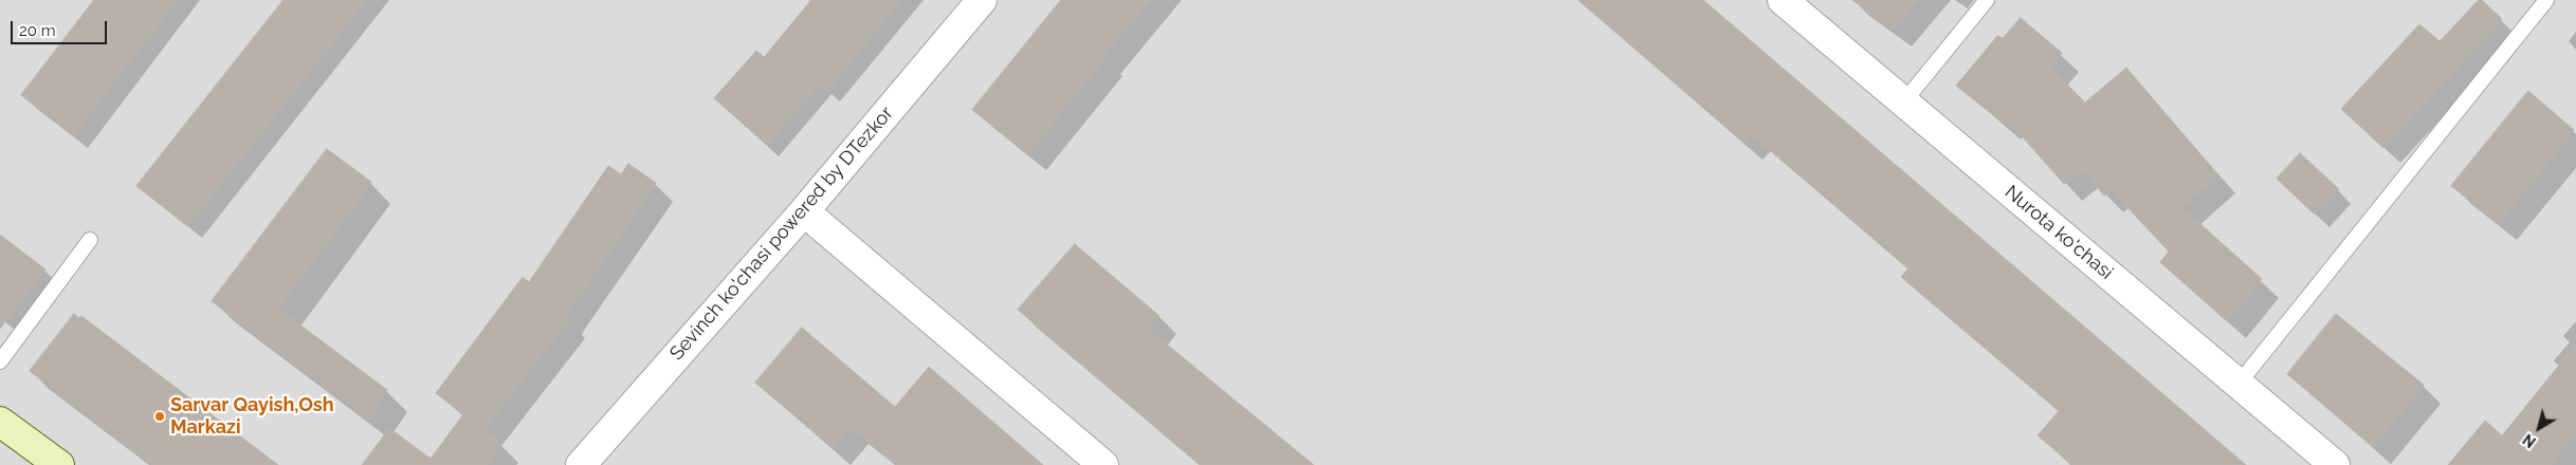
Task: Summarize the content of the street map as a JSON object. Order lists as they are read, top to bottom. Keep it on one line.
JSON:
{"streets":{"street":["Nurota ko'chasi","Sevinch ko'chasi powered by DTezkor"]},"places":["Sarvar Qayish,Osh Markazi"],"scale_bar":"20 m","north":"bottom left"}
